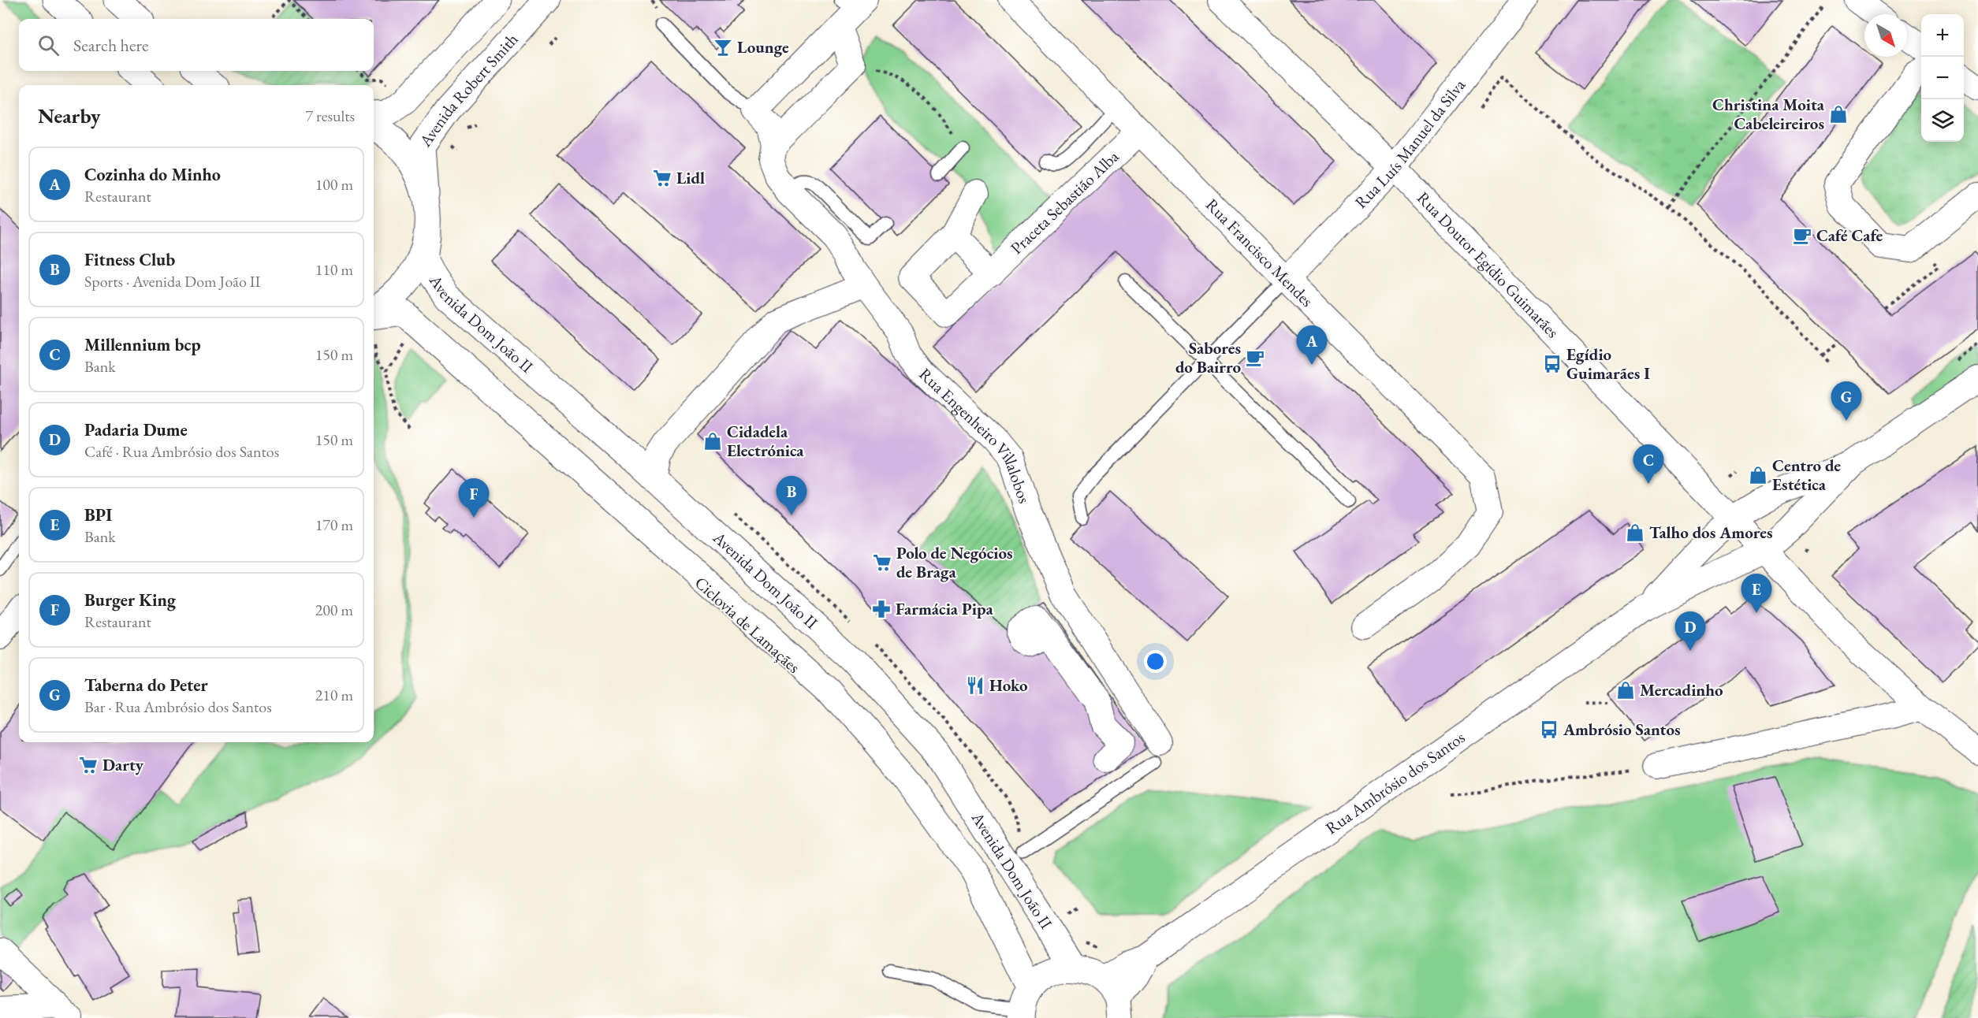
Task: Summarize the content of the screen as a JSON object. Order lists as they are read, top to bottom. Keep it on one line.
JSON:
{"streets":{"main road":["Avenida Robert Smith","Avenida Dom João II"],"street":["Rua Luís Manuel da Silva","Praceta Sebastião Alba","Rua Francisco Mendes","Rua Doutor Egídio Guimarães","Rua Engenheiro Villalobos","Rua Ambrósio dos Santos"]},"crossings":[["Rua Luís Manuel da Silva","Rua Francisco Mendes"],["Rua Luís Manuel da Silva","Rua Doutor Egídio Guimarães"],["Praceta Sebastião Alba","Rua Francisco Mendes"]],"places":{"bar":["Lounge"],"shop":["Christina Moita Cabeleireiros","Cidadela Electrónica","Centro de Estética","Talho dos Amores","Mercadinho"],"supermarket":["Lidl","Polo de Negócios de Braga","Darty"],"cafe":["Café Cafe","Sabores do Bairro"],"bus stop":["Egídio Guimarães I","Ambrósio Santos"],"pharmacy":["Farmácia Pipa"],"restaurant":["Hoko"]},"north":"bottom right","page":{"map_buttons":["+","−"],"search":"Search here","heading":["Nearby","7 results"],"list":[{"mark":"A","name":"Cozinha do Minho","note":"Restaurant","value":"100 m"},{"mark":"B","name":"Fitness Club","note":"Sports · Avenida Dom João II","value":"110 m"},{"mark":"C","name":"Millennium bcp","note":"Bank","value":"150 m"},{"mark":"D","name":"Padaria Dume","note":"Café · Rua Ambrósio dos Santos","value":"150 m"},{"mark":"E","name":"BPI","note":"Bank","value":"170 m"},{"mark":"F","name":"Burger King","note":"Restaurant","value":"200 m"},{"mark":"G","name":"Taberna do Peter","note":"Bar · Rua Ambrósio dos Santos","value":"210 m"}],"pins":["A","G","C","B","F","E","D"]}}
